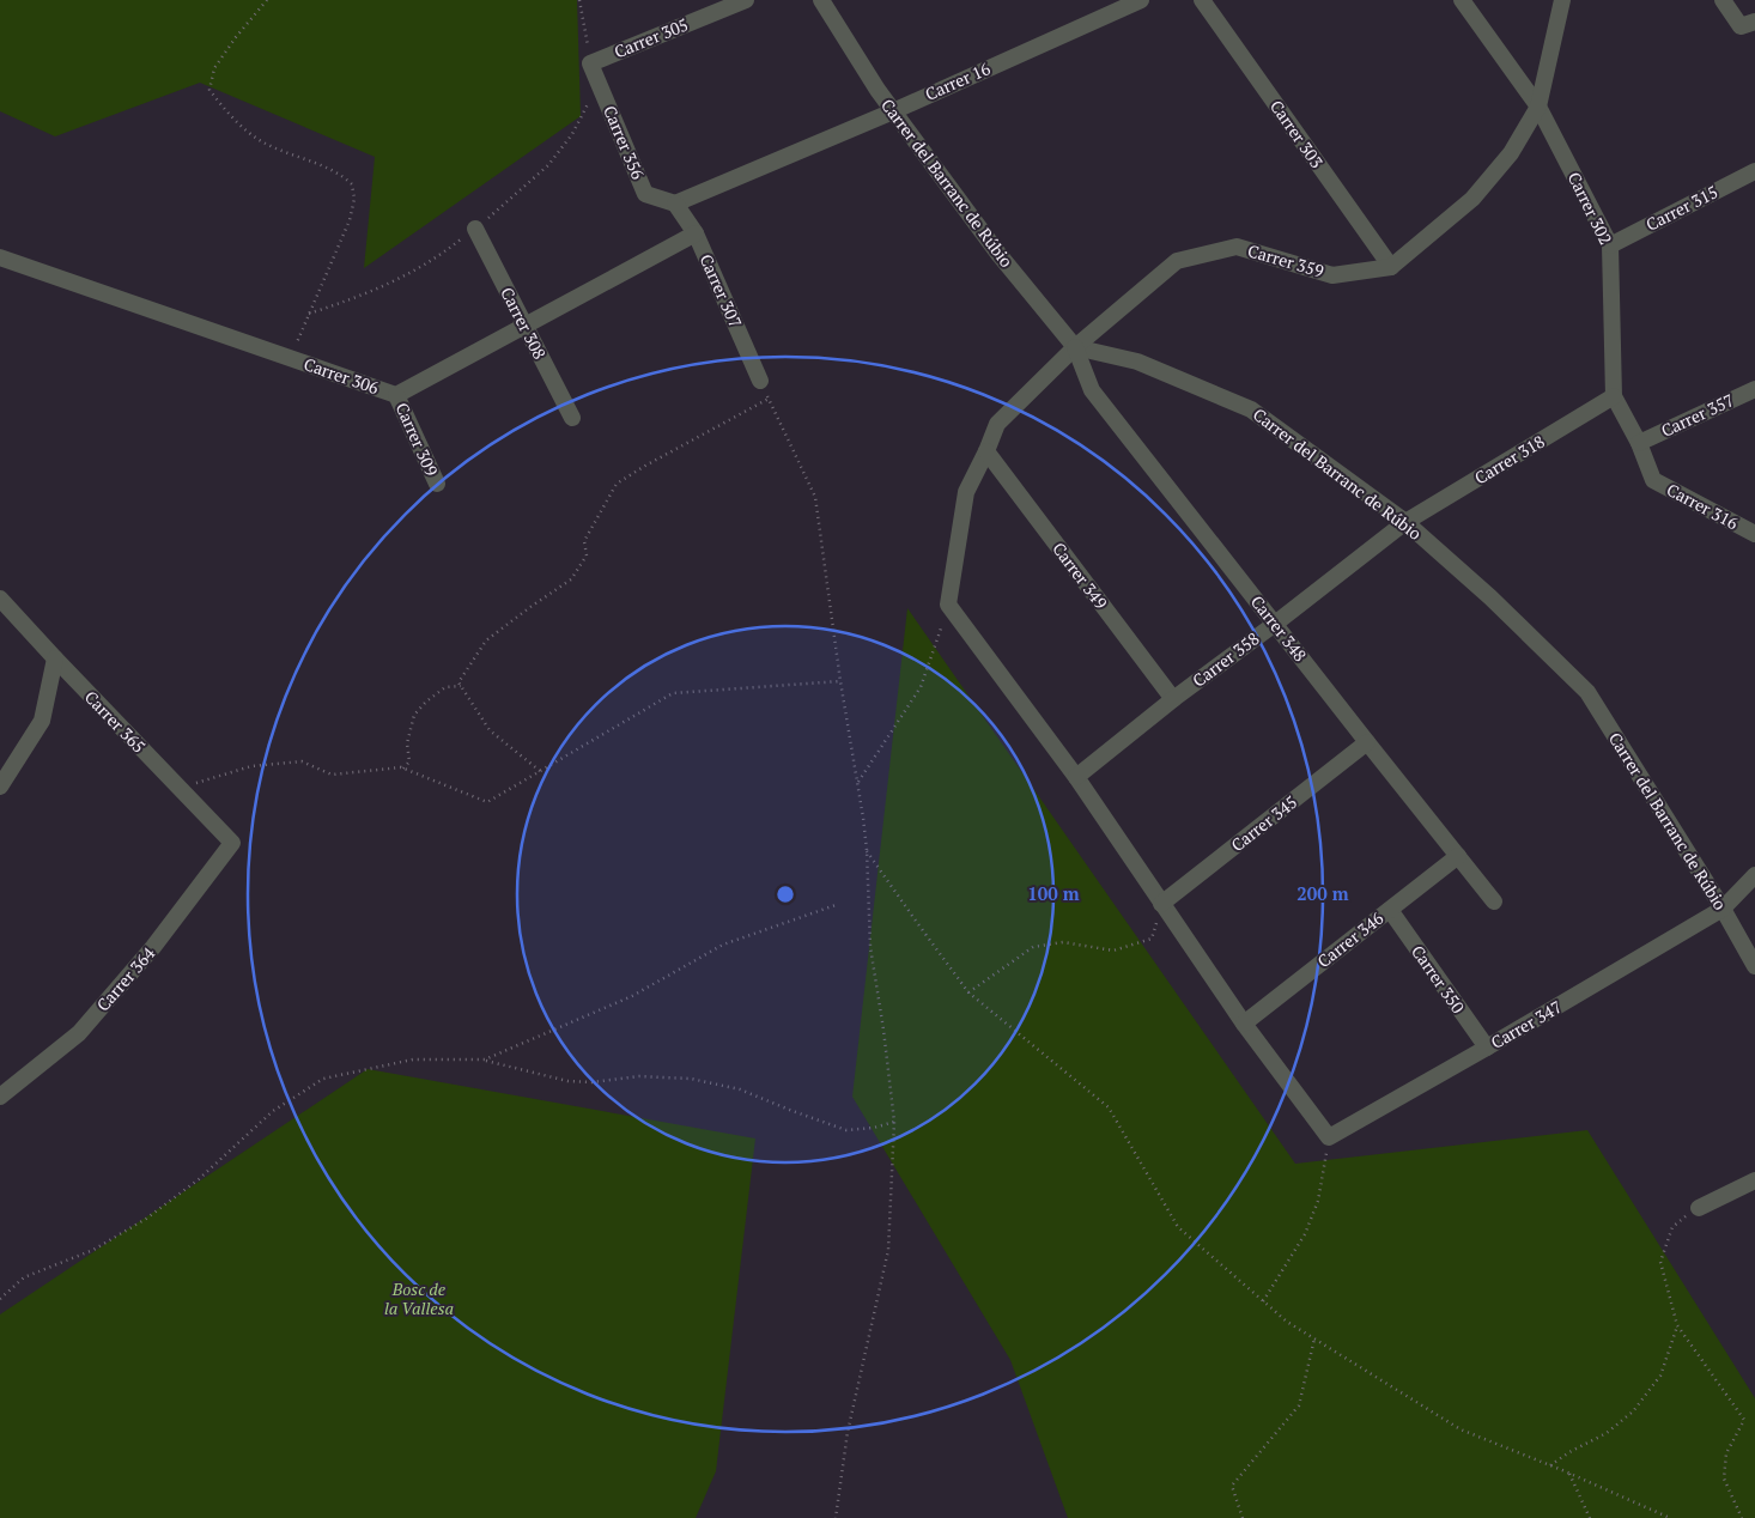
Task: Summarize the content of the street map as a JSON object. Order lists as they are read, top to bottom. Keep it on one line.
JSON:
{"streets":{"street":["Carrer 305","Carrer 16","Carrer 303","Carrer 356","Carrer del Barranc de Rúbio","Carrer 302","Carrer 315","Carrer 359","Carrer 307","Carrer 308","Carrer 306","Carrer 357","Carrer 309","Carrer 318","Carrer 316","Carrer 349","Carrer 348","Carrer 358","Carrer 365","Carrer 345","Carrer 346","Carrer 364","Carrer 350","Carrer 347"]},"crossings":[["Carrer 305","Carrer 356"],["Carrer 16","Carrer 356"],["Carrer 16","Carrer del Barranc de Rúbio"],["Carrer 16","Carrer 307"],["Carrer 303","Carrer 359"],["Carrer 356","Carrer 307"],["Carrer del Barranc de Rúbio","Carrer 359"],["Carrer del Barranc de Rúbio","Carrer 318"],["Carrer del Barranc de Rúbio","Carrer 348"],["Carrer del Barranc de Rúbio","Carrer 358"],["Carrer del Barranc de Rúbio","Carrer 347"],["Carrer 302","Carrer 315"],["Carrer 302","Carrer 357"],["Carrer 302","Carrer 318"],["Carrer 302","Carrer 316"],["Carrer 359","Carrer 349"],["Carrer 359","Carrer 348"],["Carrer 307","Carrer 306"],["Carrer 308","Carrer 306"],["Carrer 306","Carrer 309"],["Carrer 357","Carrer 316"],["Carrer 318","Carrer 358"],["Carrer 349","Carrer 358"],["Carrer 348","Carrer 358"],["Carrer 348","Carrer 345"],["Carrer 348","Carrer 346"],["Carrer 365","Carrer 364"],["Carrer 346","Carrer 350"],["Carrer 350","Carrer 347"]],"parks":["Bosc de la Vallesa"],"rings":["100 m","200 m"]}
